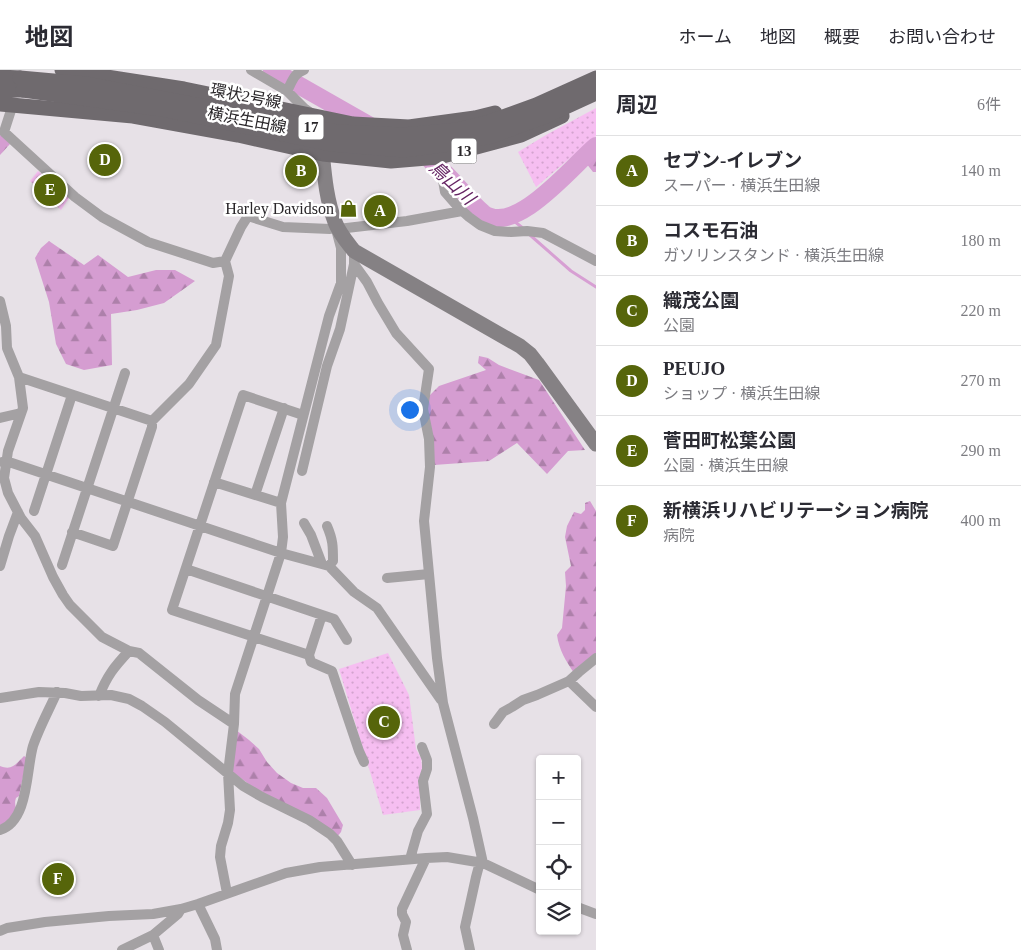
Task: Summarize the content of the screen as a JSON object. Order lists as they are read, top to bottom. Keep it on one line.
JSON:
{"streets":{"main road":["環状2号線","横浜生田線","17","13"]},"crossings":[["環状2号線","横浜生田線"]],"water":["鳥山川"],"places":{"shop":["Harley Davidson"]},"page":{"header":"地図","nav":["ホーム","地図","概要","お問い合わせ"],"heading":["周辺","6件"],"list":[{"mark":"A","name":"セブン-イレブン","note":"スーパー · 横浜生田線","value":"140 m"},{"mark":"B","name":"コスモ石油","note":"ガソリンスタンド · 横浜生田線","value":"180 m"},{"mark":"C","name":"織茂公園","note":"公園","value":"220 m"},{"mark":"D","name":"PEUJO","note":"ショップ · 横浜生田線","value":"270 m"},{"mark":"E","name":"菅田町松葉公園","note":"公園 · 横浜生田線","value":"290 m"},{"mark":"F","name":"新横浜リハビリテーション病院","note":"病院","value":"400 m"}],"pins":["D","B","E","A","C","F"],"map_buttons":["+","−"]}}
